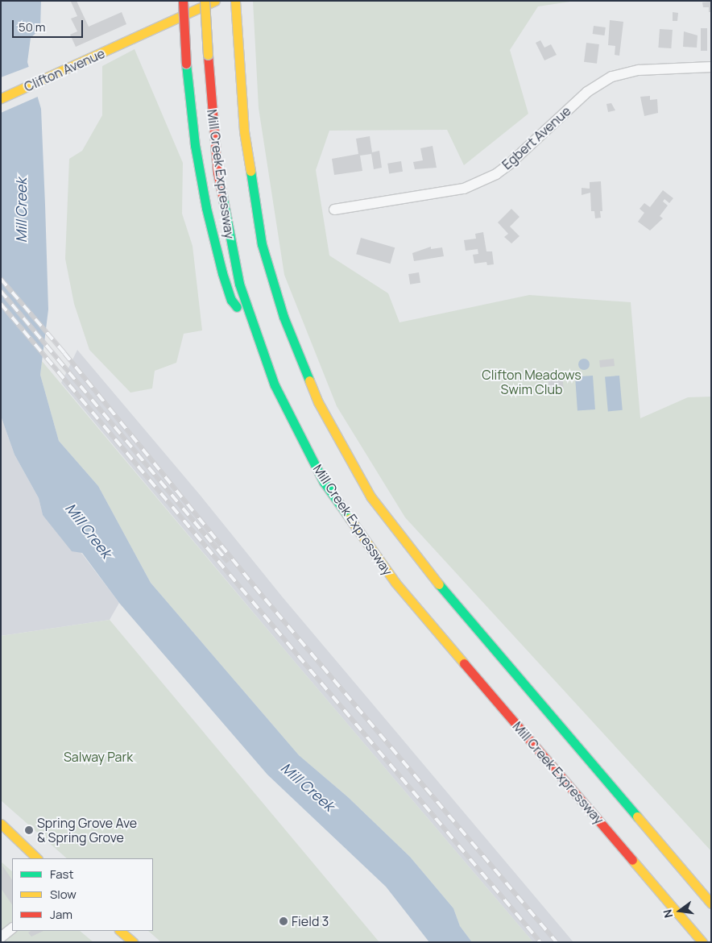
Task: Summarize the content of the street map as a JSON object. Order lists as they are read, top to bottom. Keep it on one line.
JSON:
{"streets":{"main road":["Clifton Avenue","Mill Creek Expressway"],"street":["Egbert Avenue"]},"water":["Mill Creek"],"parks":["Clifton Meadows Swim Club","Salway Park"],"places":["Spring Grove Ave & Spring Grove","Field 3"],"legend":["Fast","Slow","Jam"],"scale_bar":"50 m","north":"left"}
